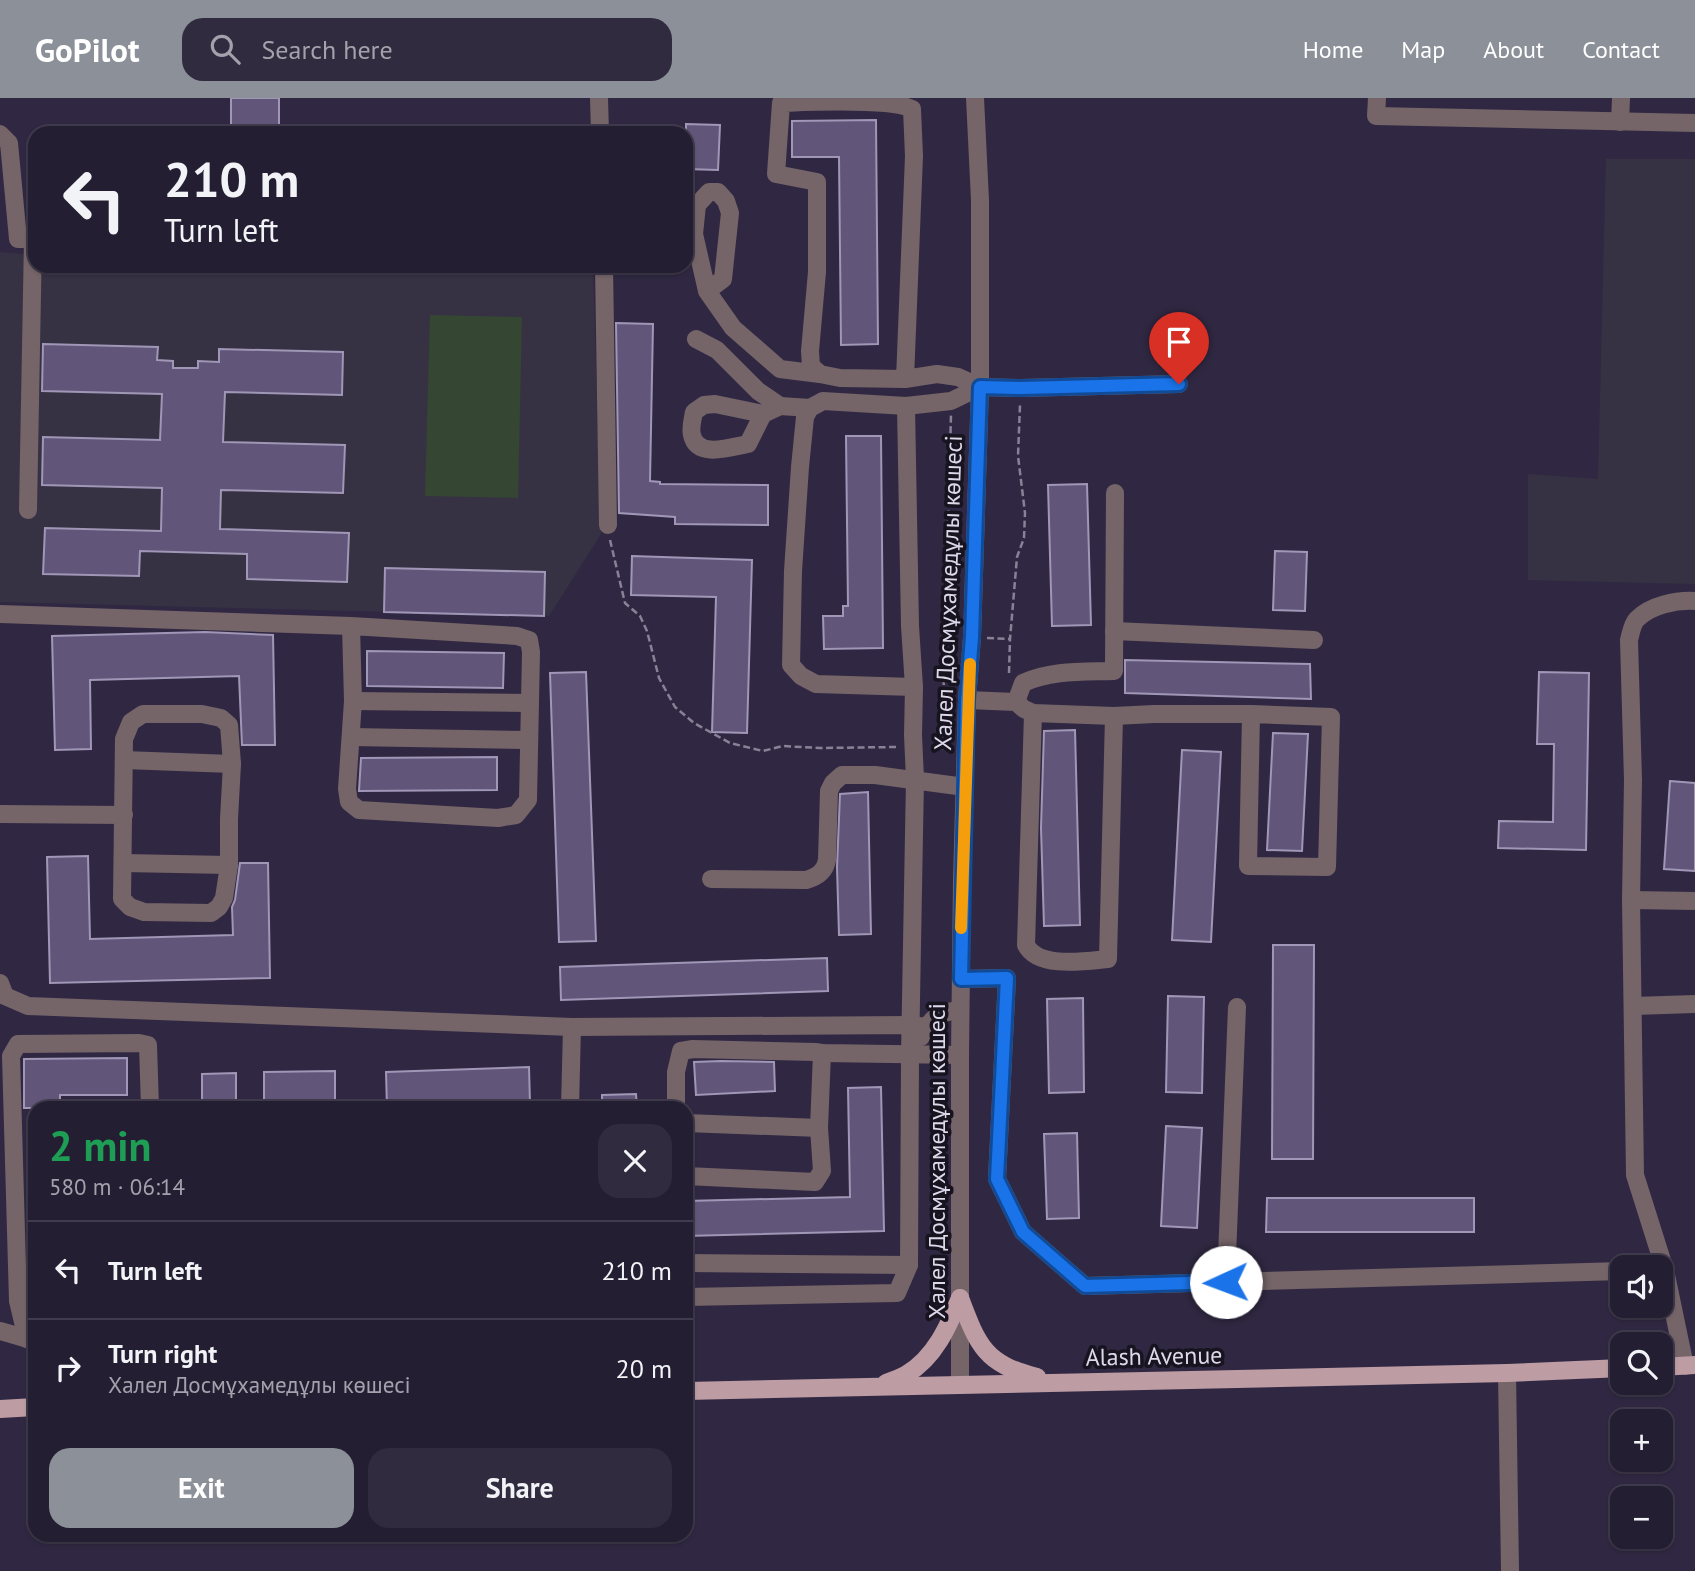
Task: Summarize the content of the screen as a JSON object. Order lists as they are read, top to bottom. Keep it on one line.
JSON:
{"streets":{"main road":["Alash Avenue"],"street":["Халел Досмұхамедұлы көшесі"]},"crossings":[["Халел Досмұхамедұлы көшесі","Alash Avenue"]],"page":{"header":"GoPilot","search":"Search here","nav":["Home","Map","About","Contact"],"turn":["210 m","Turn left"],"heading":["2 min","580 m · 06:14"],"list":[{"name":"Turn left","value":"210 m"},{"name":"Turn right","note":"Халел Досмұхамедұлы көшесі","value":"20 m"}],"map_buttons":["+","−"],"buttons":["Exit","Share"]}}
